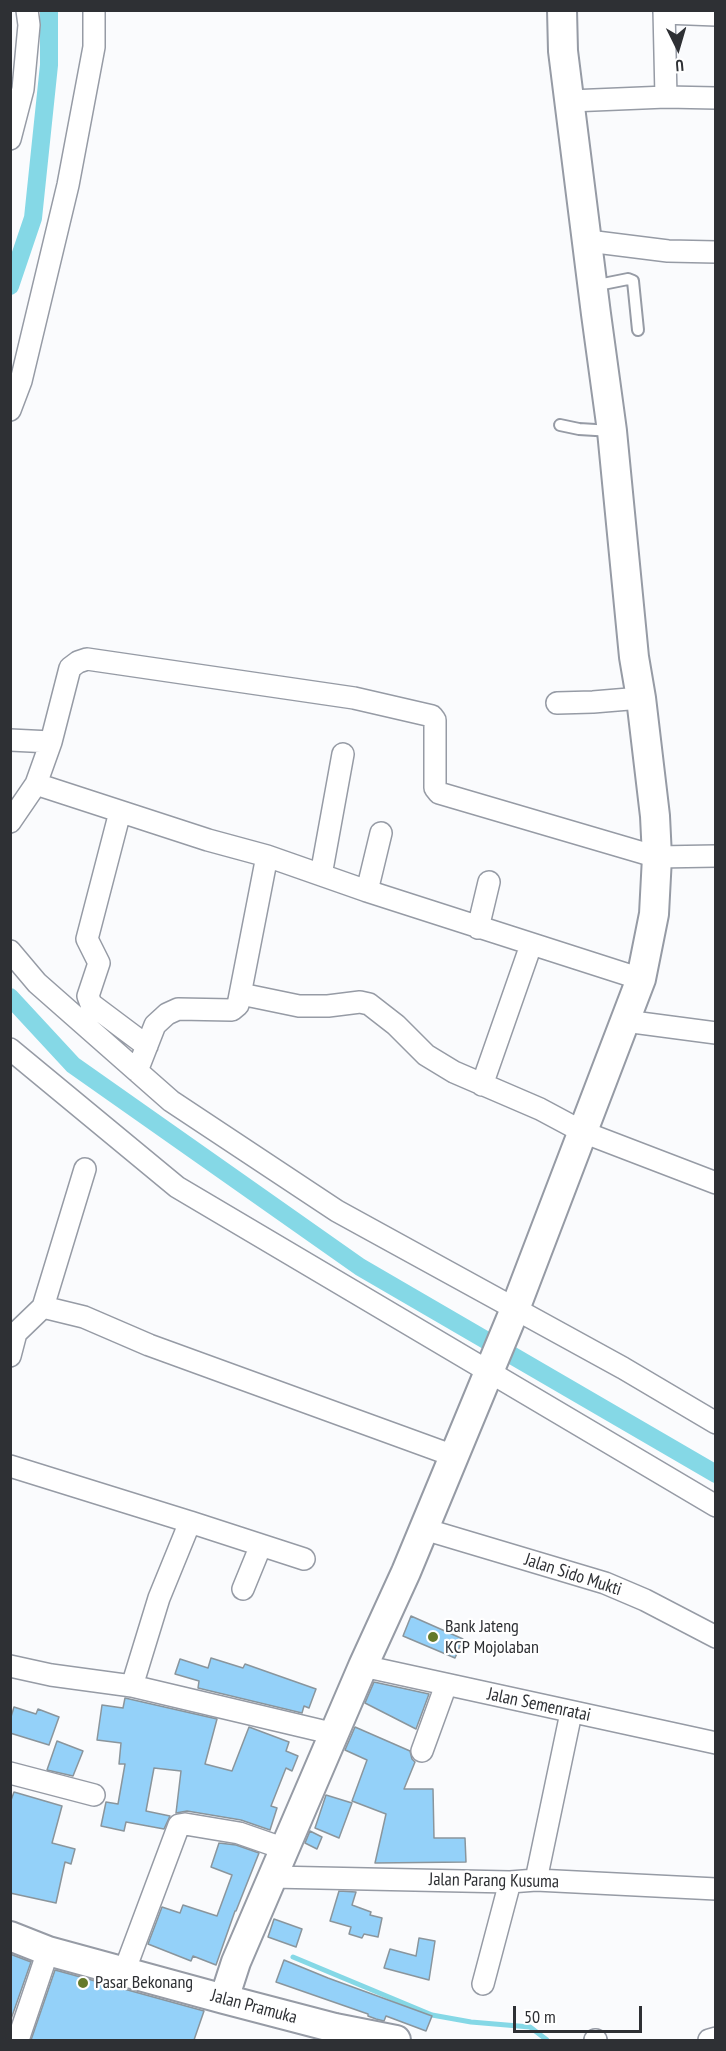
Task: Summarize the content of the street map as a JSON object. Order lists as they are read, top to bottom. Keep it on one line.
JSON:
{"streets":{"main road":["Jalan Pramuka"],"street":["Jalan Sido Mukti","Jalan Semenratai","Jalan Parang Kusuma"]},"places":["Bank Jateng KCP Mojolaban","Pasar Bekonang"],"scale_bar":"50 m","north":"bottom"}
